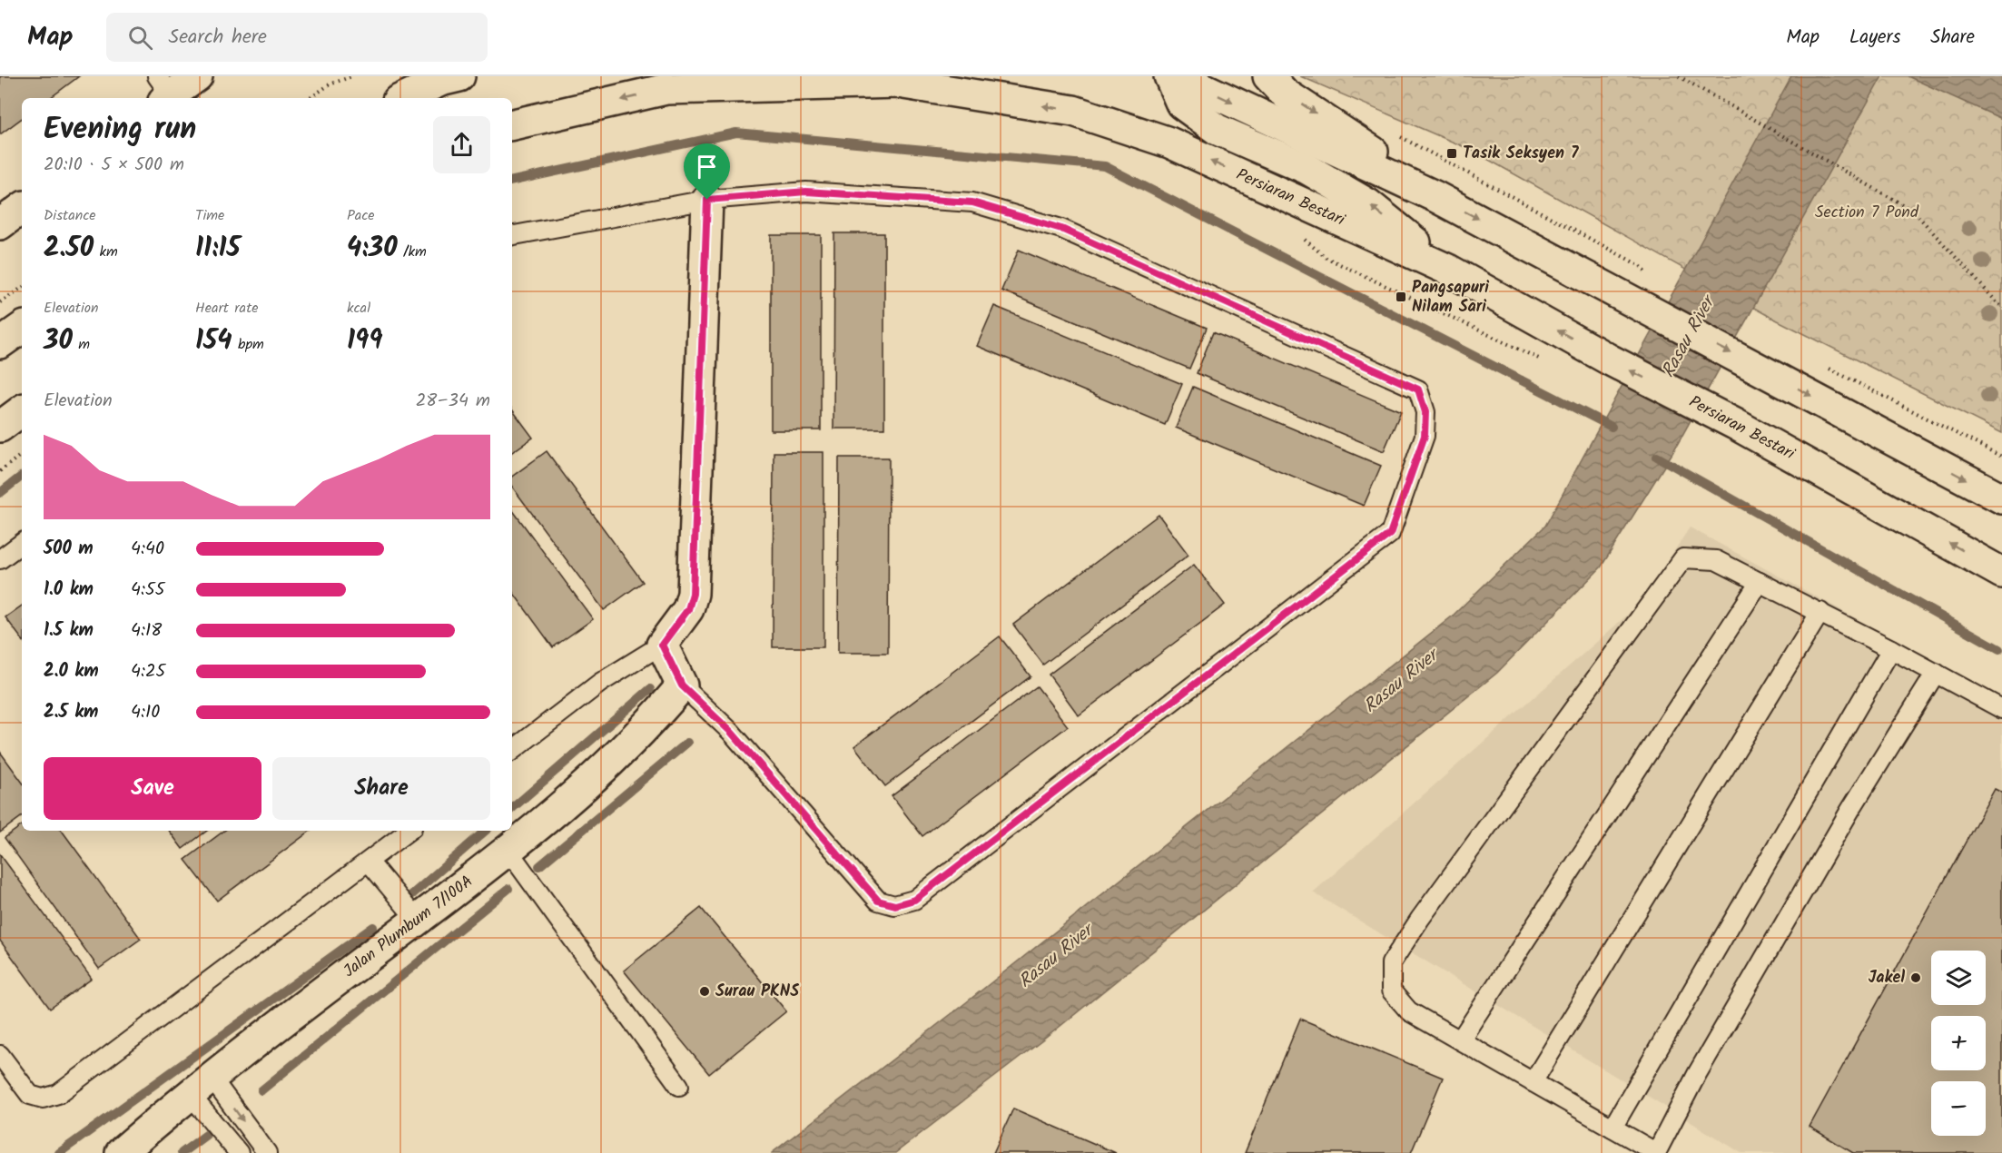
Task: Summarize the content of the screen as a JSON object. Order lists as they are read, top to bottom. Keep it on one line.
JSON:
{"streets":{"main road":["Persiaran Bestari","Jalan Plumbum 7/100A"]},"water":["Rasau River"],"parks":["Section 7 Pond"],"places":{"transit":["Tasik Seksyen 7","Pangsapuri Nilam Sari"],"other":["Jakel","Surau PKNS"]},"page":{"header":"Map","search":"Search here","nav":["Map","Layers","Share"],"heading":["Evening run","20:10 · 5 × 500 m"],"stats":[["Distance","2.50 km"],["Time","11:15"],["Pace","4:30 /km"],["Elevation","30 m"],["Heart rate","154 bpm"],["kcal","199"]],"chart":["Elevation","28–34 m"],"list":[{"name":"500 m","note":"4:40"},{"name":"1.0 km","note":"4:55"},{"name":"1.5 km","note":"4:18"},{"name":"2.0 km","note":"4:25"},{"name":"2.5 km","note":"4:10"}],"buttons":["Save","Share"],"map_buttons":["+","−"]}}
